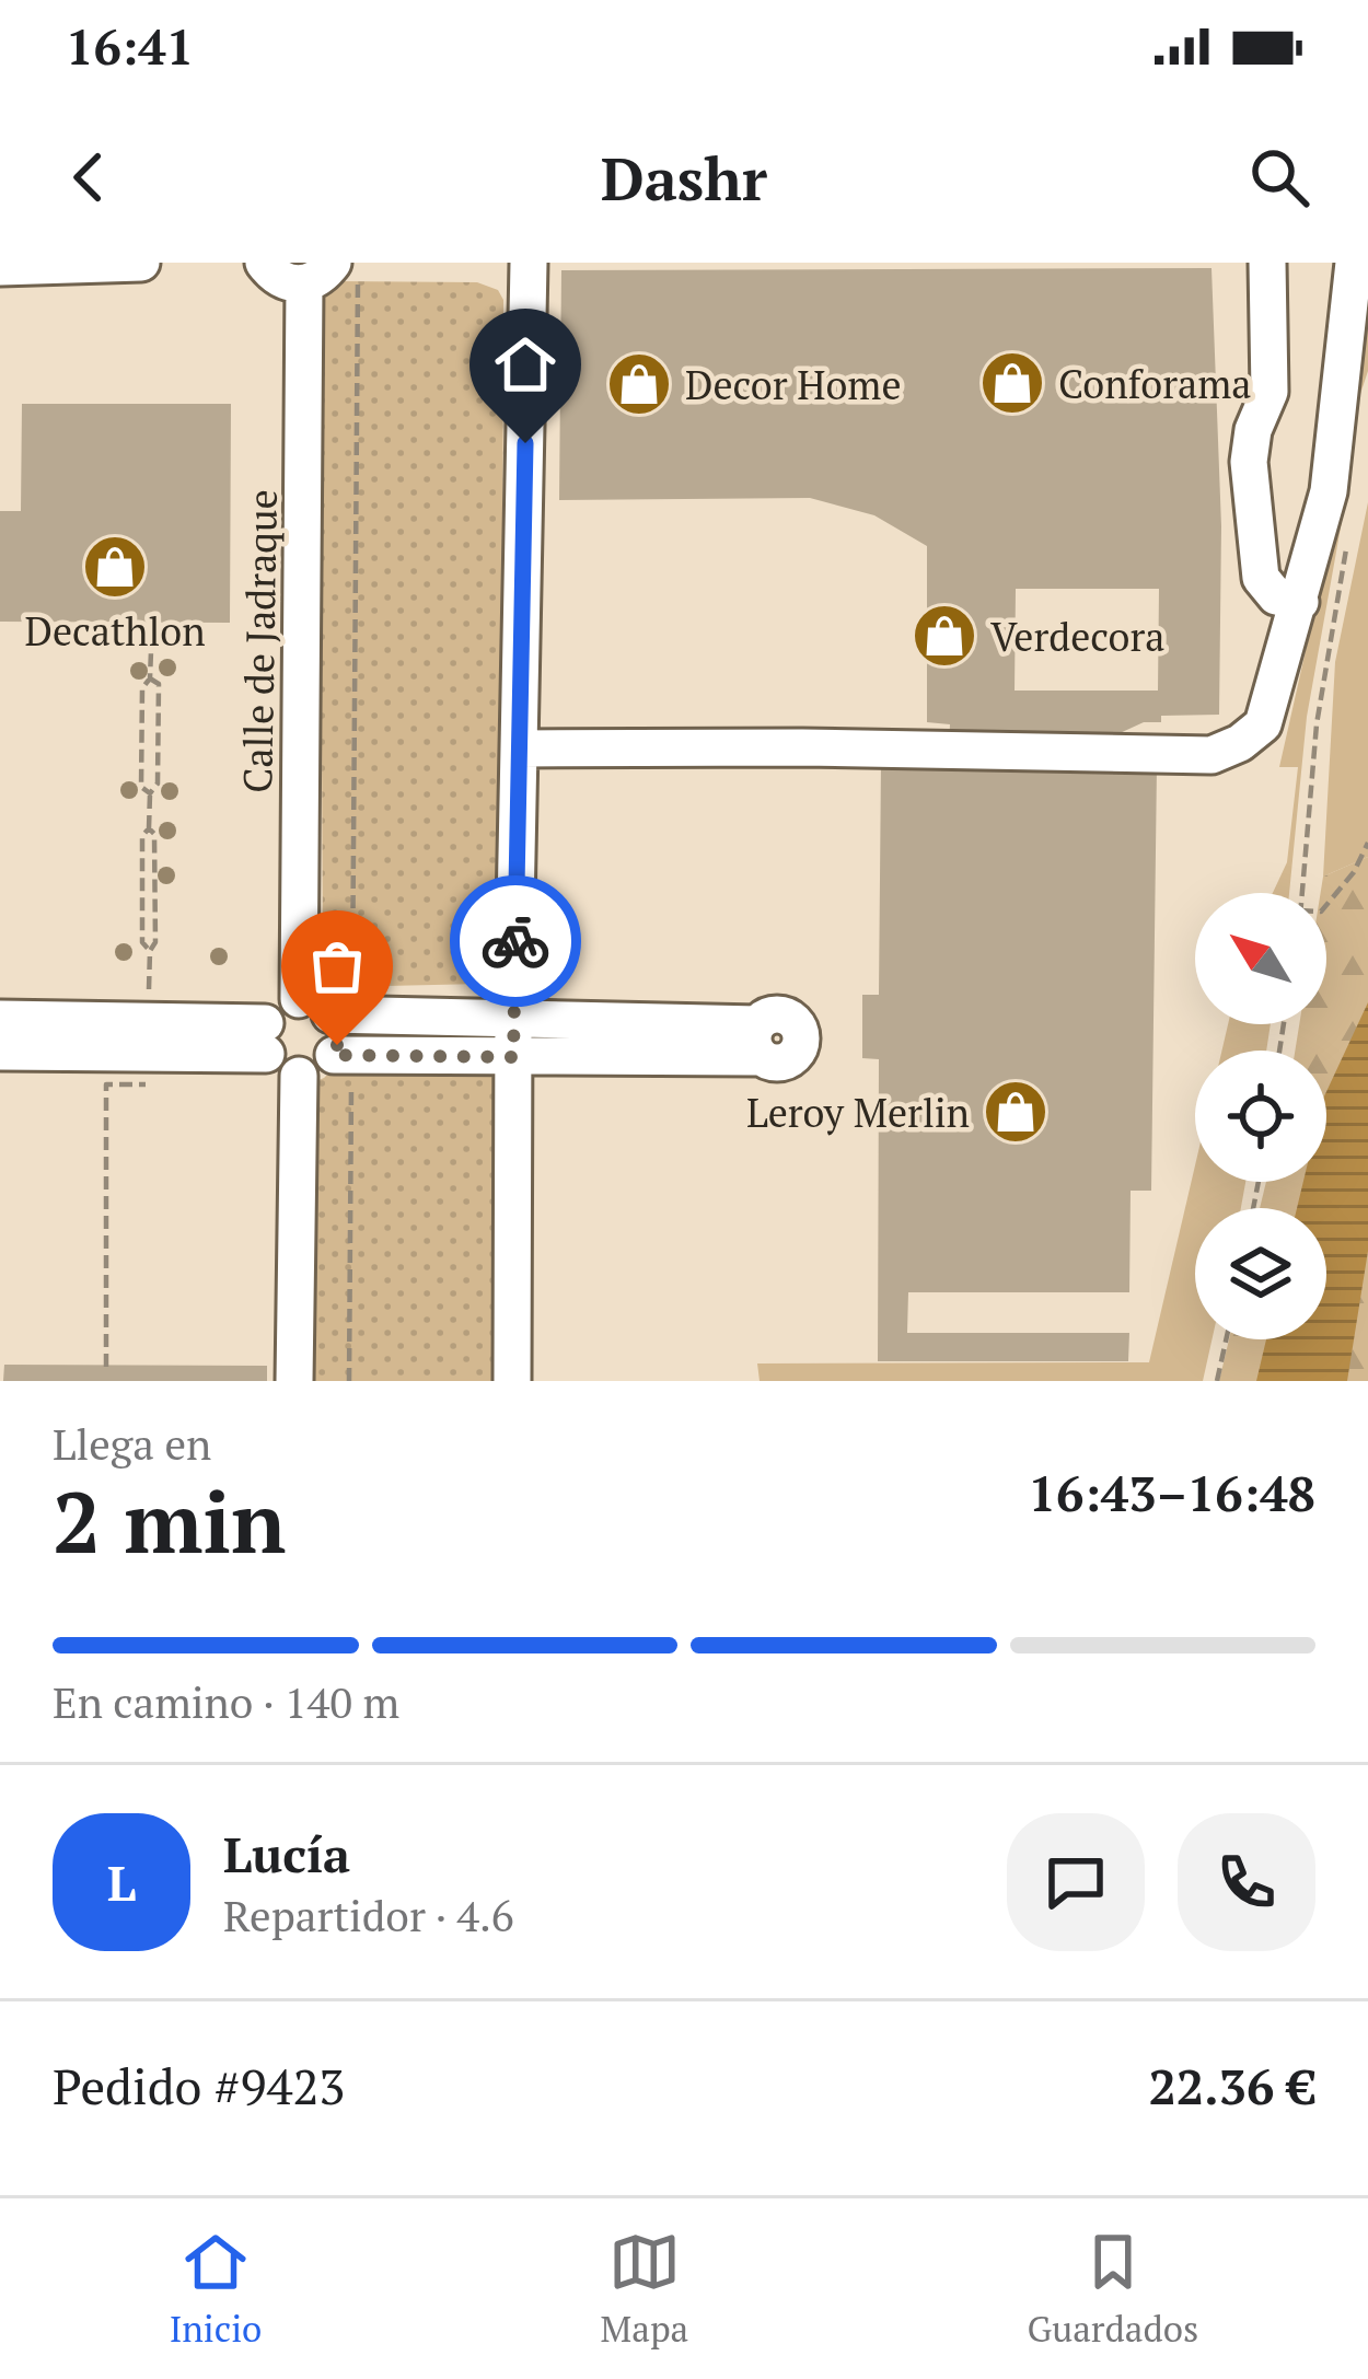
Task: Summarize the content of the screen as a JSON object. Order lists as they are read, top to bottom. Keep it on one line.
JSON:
{"streets":{"street":["Calle de Jadraque"]},"places":{"shop":["Conforama","Decor Home","Decathlon","Verdecora","Leroy Merlin"]},"north":"top left","page":{"status":"16:41","header":"Dashr","heading":["2 min","Llega en","16:43–16:48"],"panel":["Lucía","Repartidor · 4.6","Pedido #9423","22.36 €"],"bar":"En camino · 140 m","round":"L","tabs":["Inicio","Mapa","Guardados"]}}
